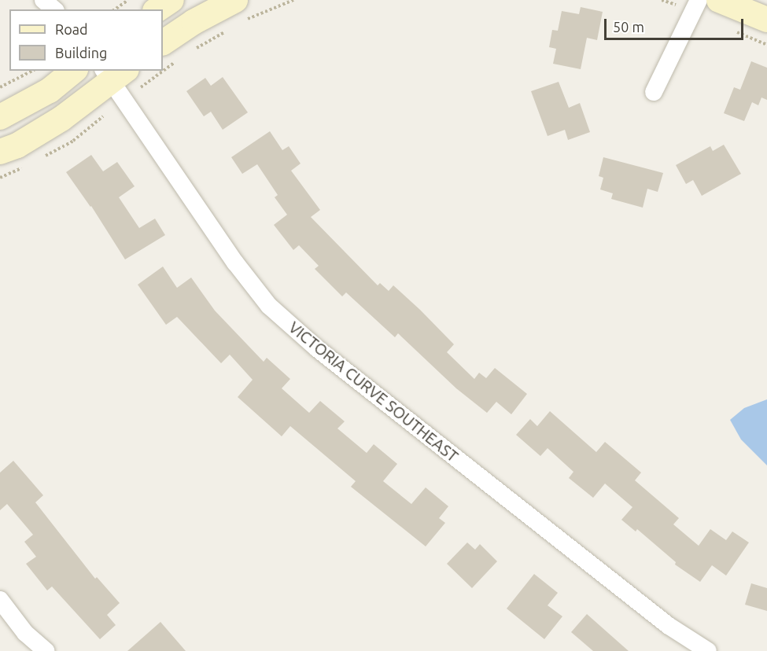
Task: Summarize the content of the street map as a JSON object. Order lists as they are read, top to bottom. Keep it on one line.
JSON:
{"streets":{"street":["VICTORIA CURVE SOUTHEAST"]},"legend":["Road","Building"],"scale_bar":"50 m"}
